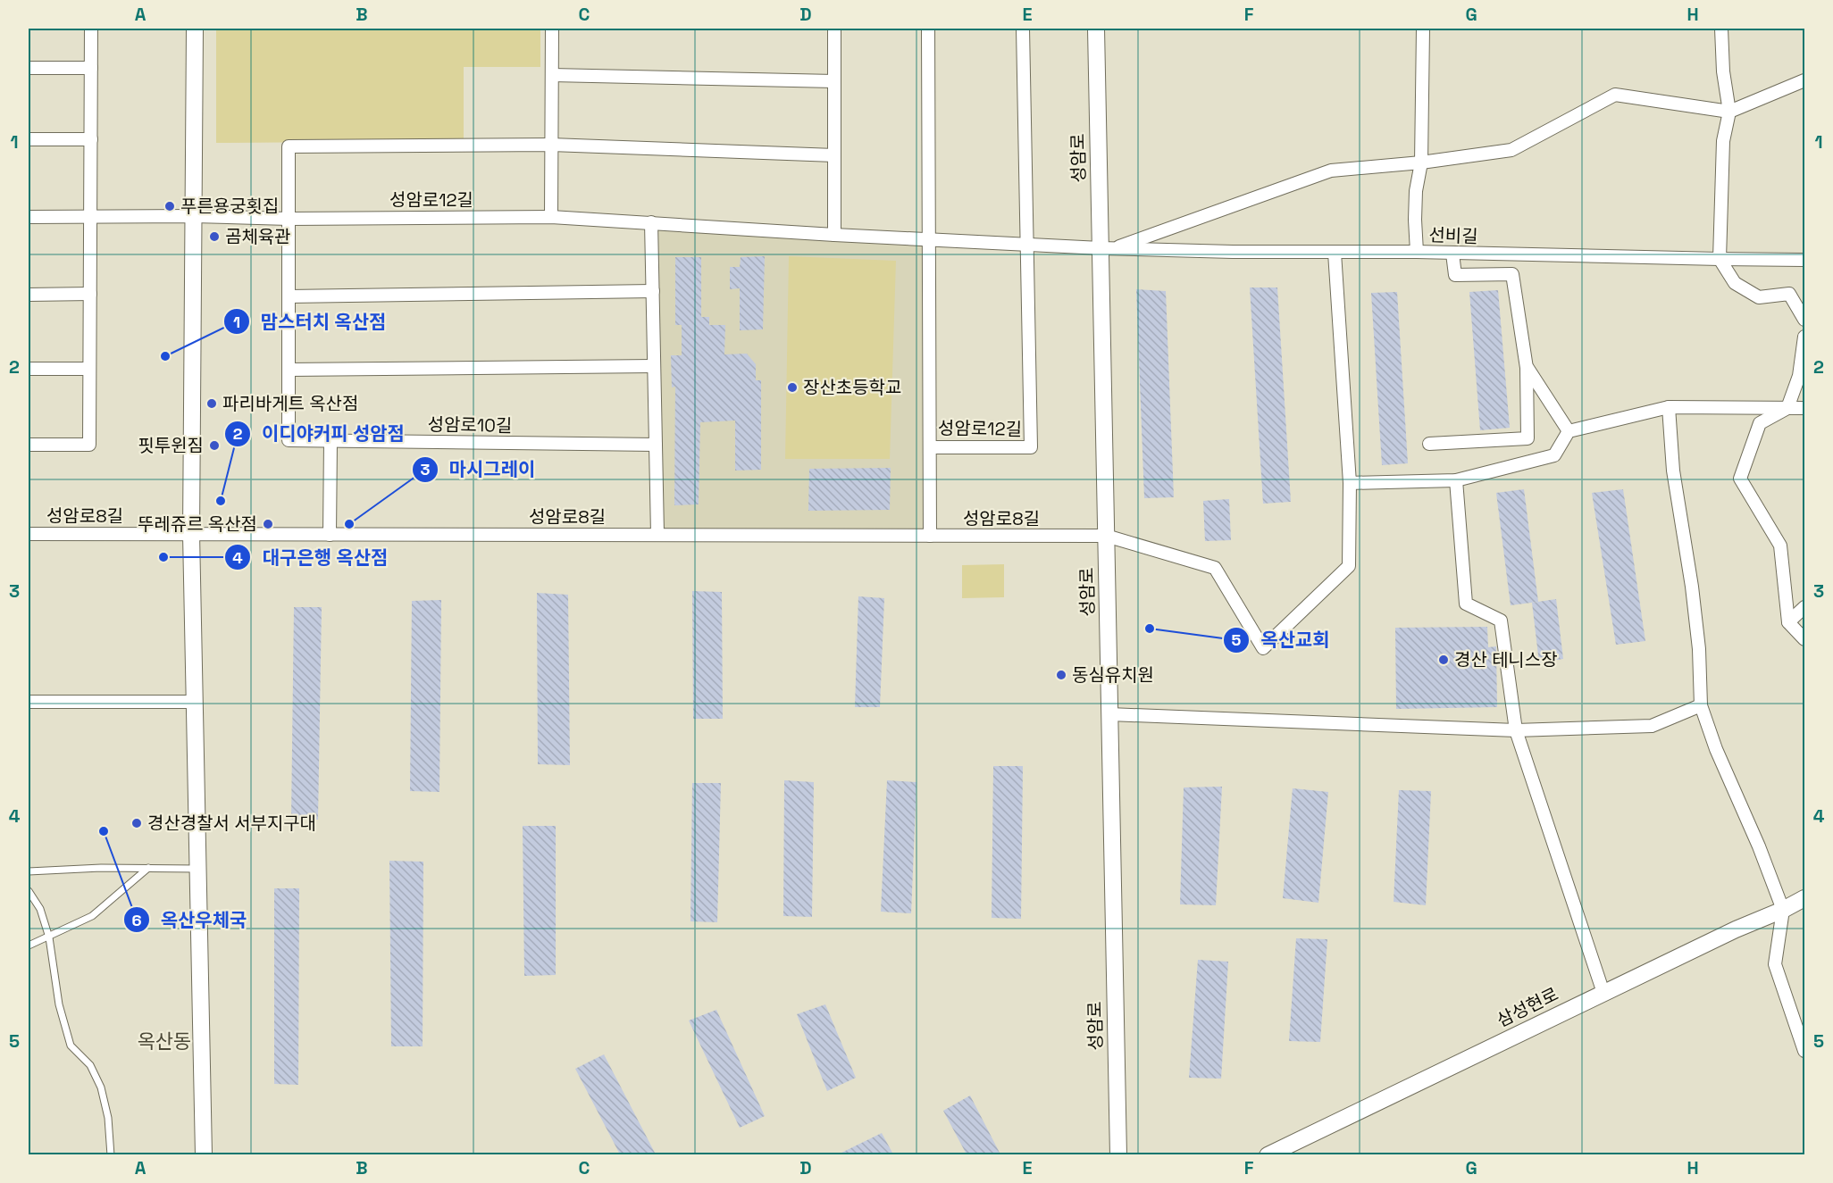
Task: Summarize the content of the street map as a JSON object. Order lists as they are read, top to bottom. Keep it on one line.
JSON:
{"streets":{"street":["성암로","성암로12길","선비길","성암로10길","성암로8길","삼성현로"]},"crossings":[["성암로","성암로12길"],["성암로","선비길"],["성암로","성암로8길"],["성암로12길","선비길"],["성암로12길","성암로10길"]],"districts":["옥산동"],"places":["푸른용궁횟집","곰체육관","맘스터치 옥산점","장산초등학교","파리바게트 옥산점","핏투윈짐","이디야커피 성암점","뚜레쥬르 옥산점","마시그레이","대구은행 옥산점","옥산교회","경산 테니스장","동심유치원","경산경찰서 서부지구대","옥산우체국"],"grid":{"columns":["A","B","C","D","E","F","G","H"],"rows":["1","2","3","4","5"]}}
